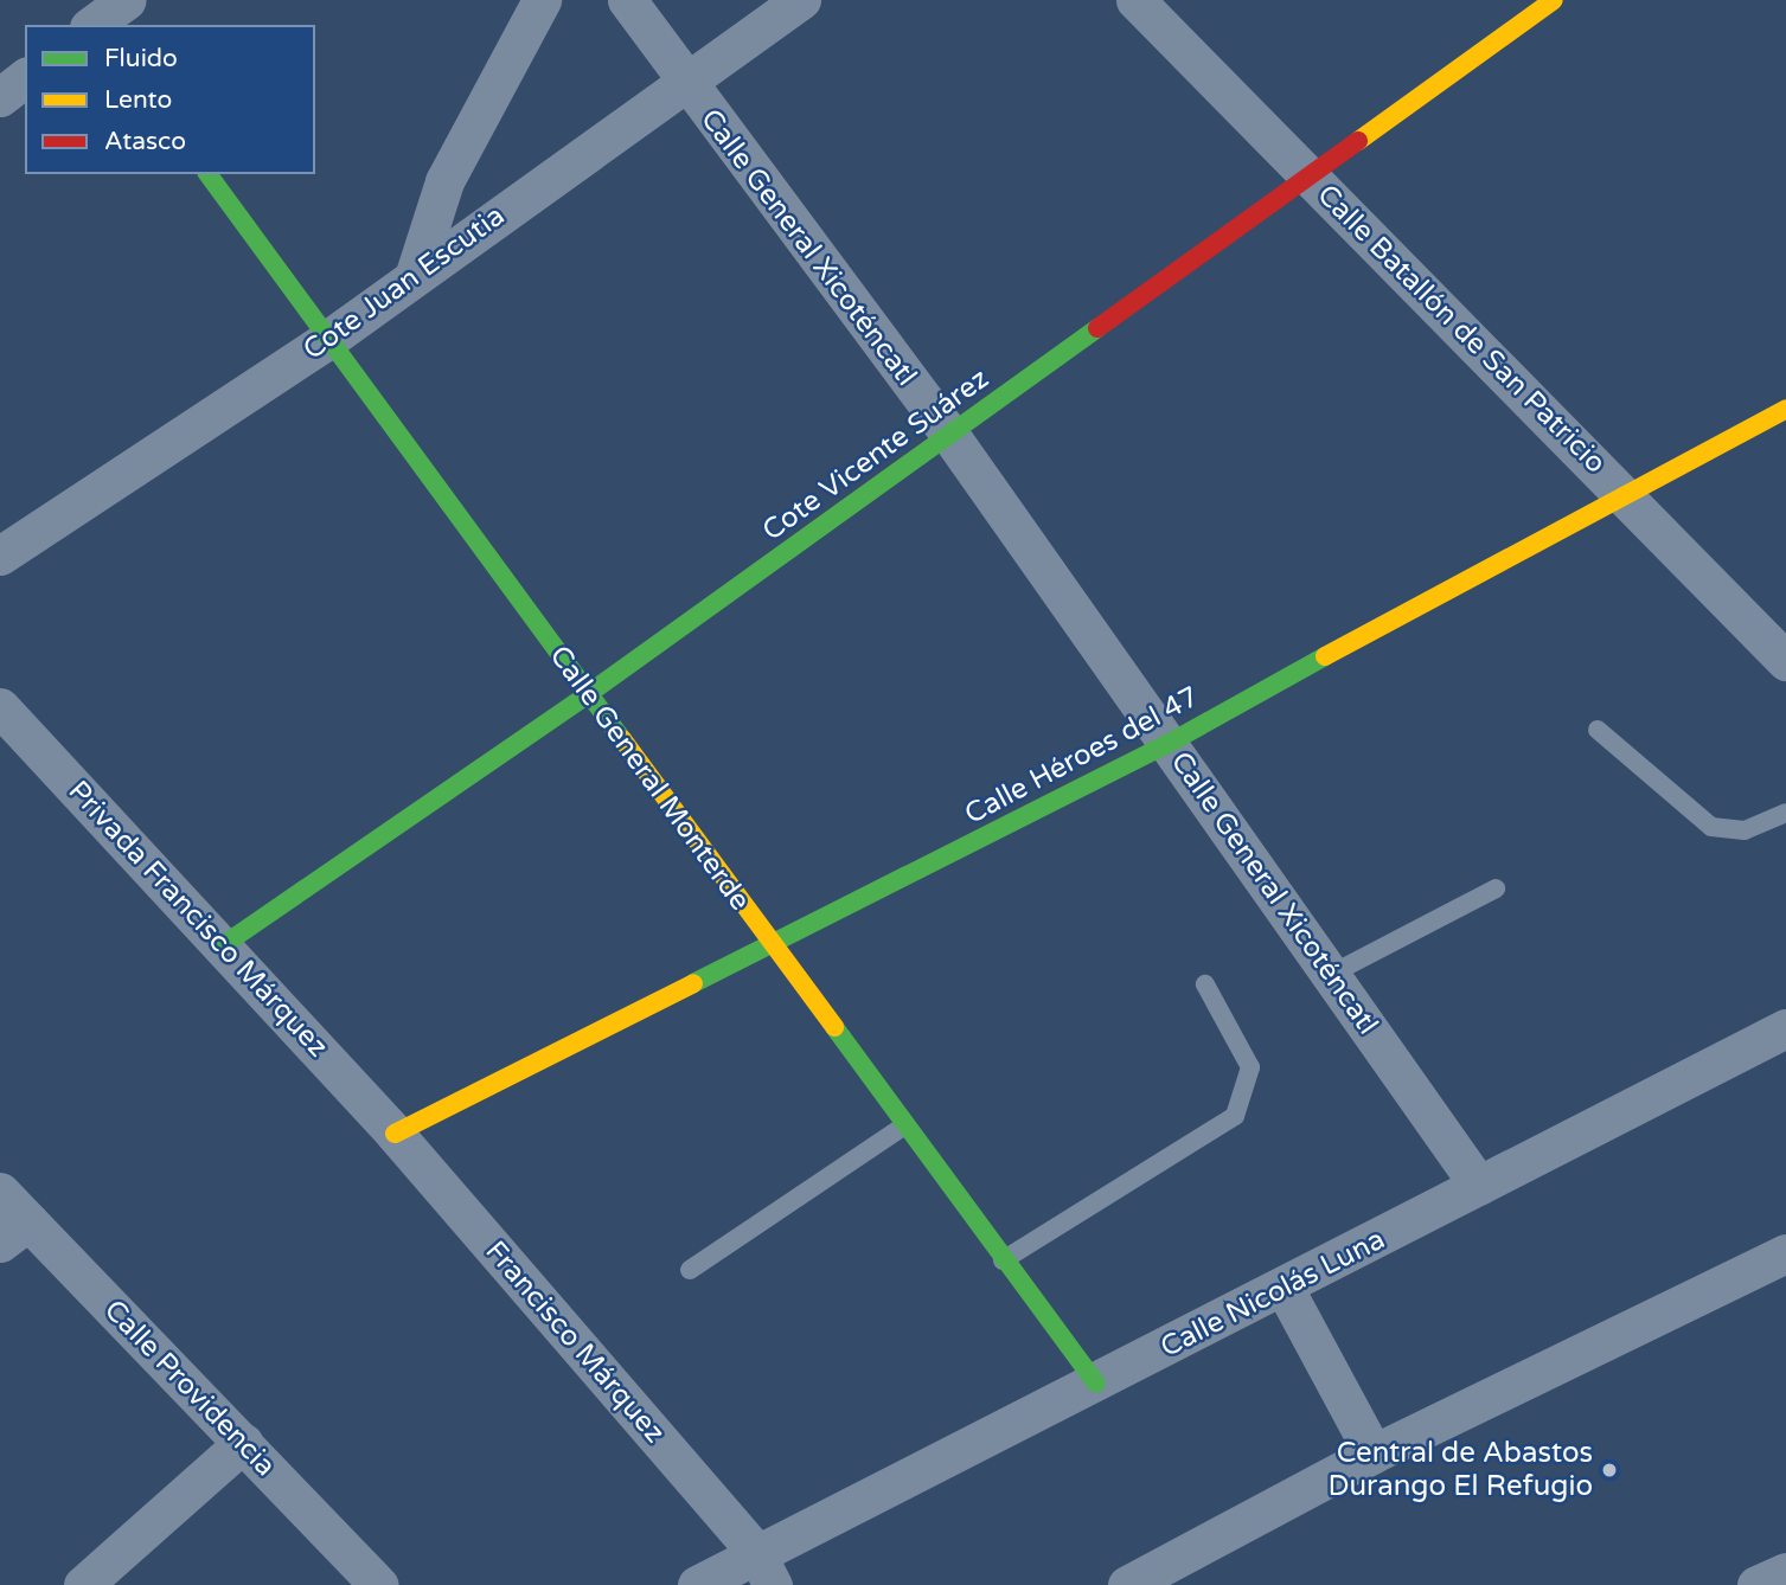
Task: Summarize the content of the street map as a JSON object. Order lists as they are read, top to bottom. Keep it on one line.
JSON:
{"streets":{"street":["Calle General Xicoténcatl","Cote Juan Escutia","Calle Batallón de San Patricio","Cote Vicente Suárez","Calle Héroes del 47","Calle General Monterde","Privada Francisco Márquez","Calle Nicolás Luna","Francisco Márquez","Calle Providencia"]},"crossings":[["Calle General Xicoténcatl","Cote Juan Escutia"],["Calle General Xicoténcatl","Cote Vicente Suárez"],["Calle General Xicoténcatl","Calle Héroes del 47"],["Calle General Xicoténcatl","Calle Nicolás Luna"],["Cote Juan Escutia","Calle General Monterde"],["Calle Batallón de San Patricio","Cote Vicente Suárez"],["Calle Batallón de San Patricio","Calle Héroes del 47"],["Cote Vicente Suárez","Calle General Monterde"],["Cote Vicente Suárez","Privada Francisco Márquez"],["Calle Héroes del 47","Calle General Monterde"],["Calle Héroes del 47","Privada Francisco Márquez"],["Calle Héroes del 47","Francisco Márquez"],["Calle General Monterde","Calle Nicolás Luna"],["Privada Francisco Márquez","Francisco Márquez"],["Calle Nicolás Luna","Francisco Márquez"]],"places":["Central de Abastos Durango El Refugio"],"legend":["Fluido","Lento","Atasco"]}
